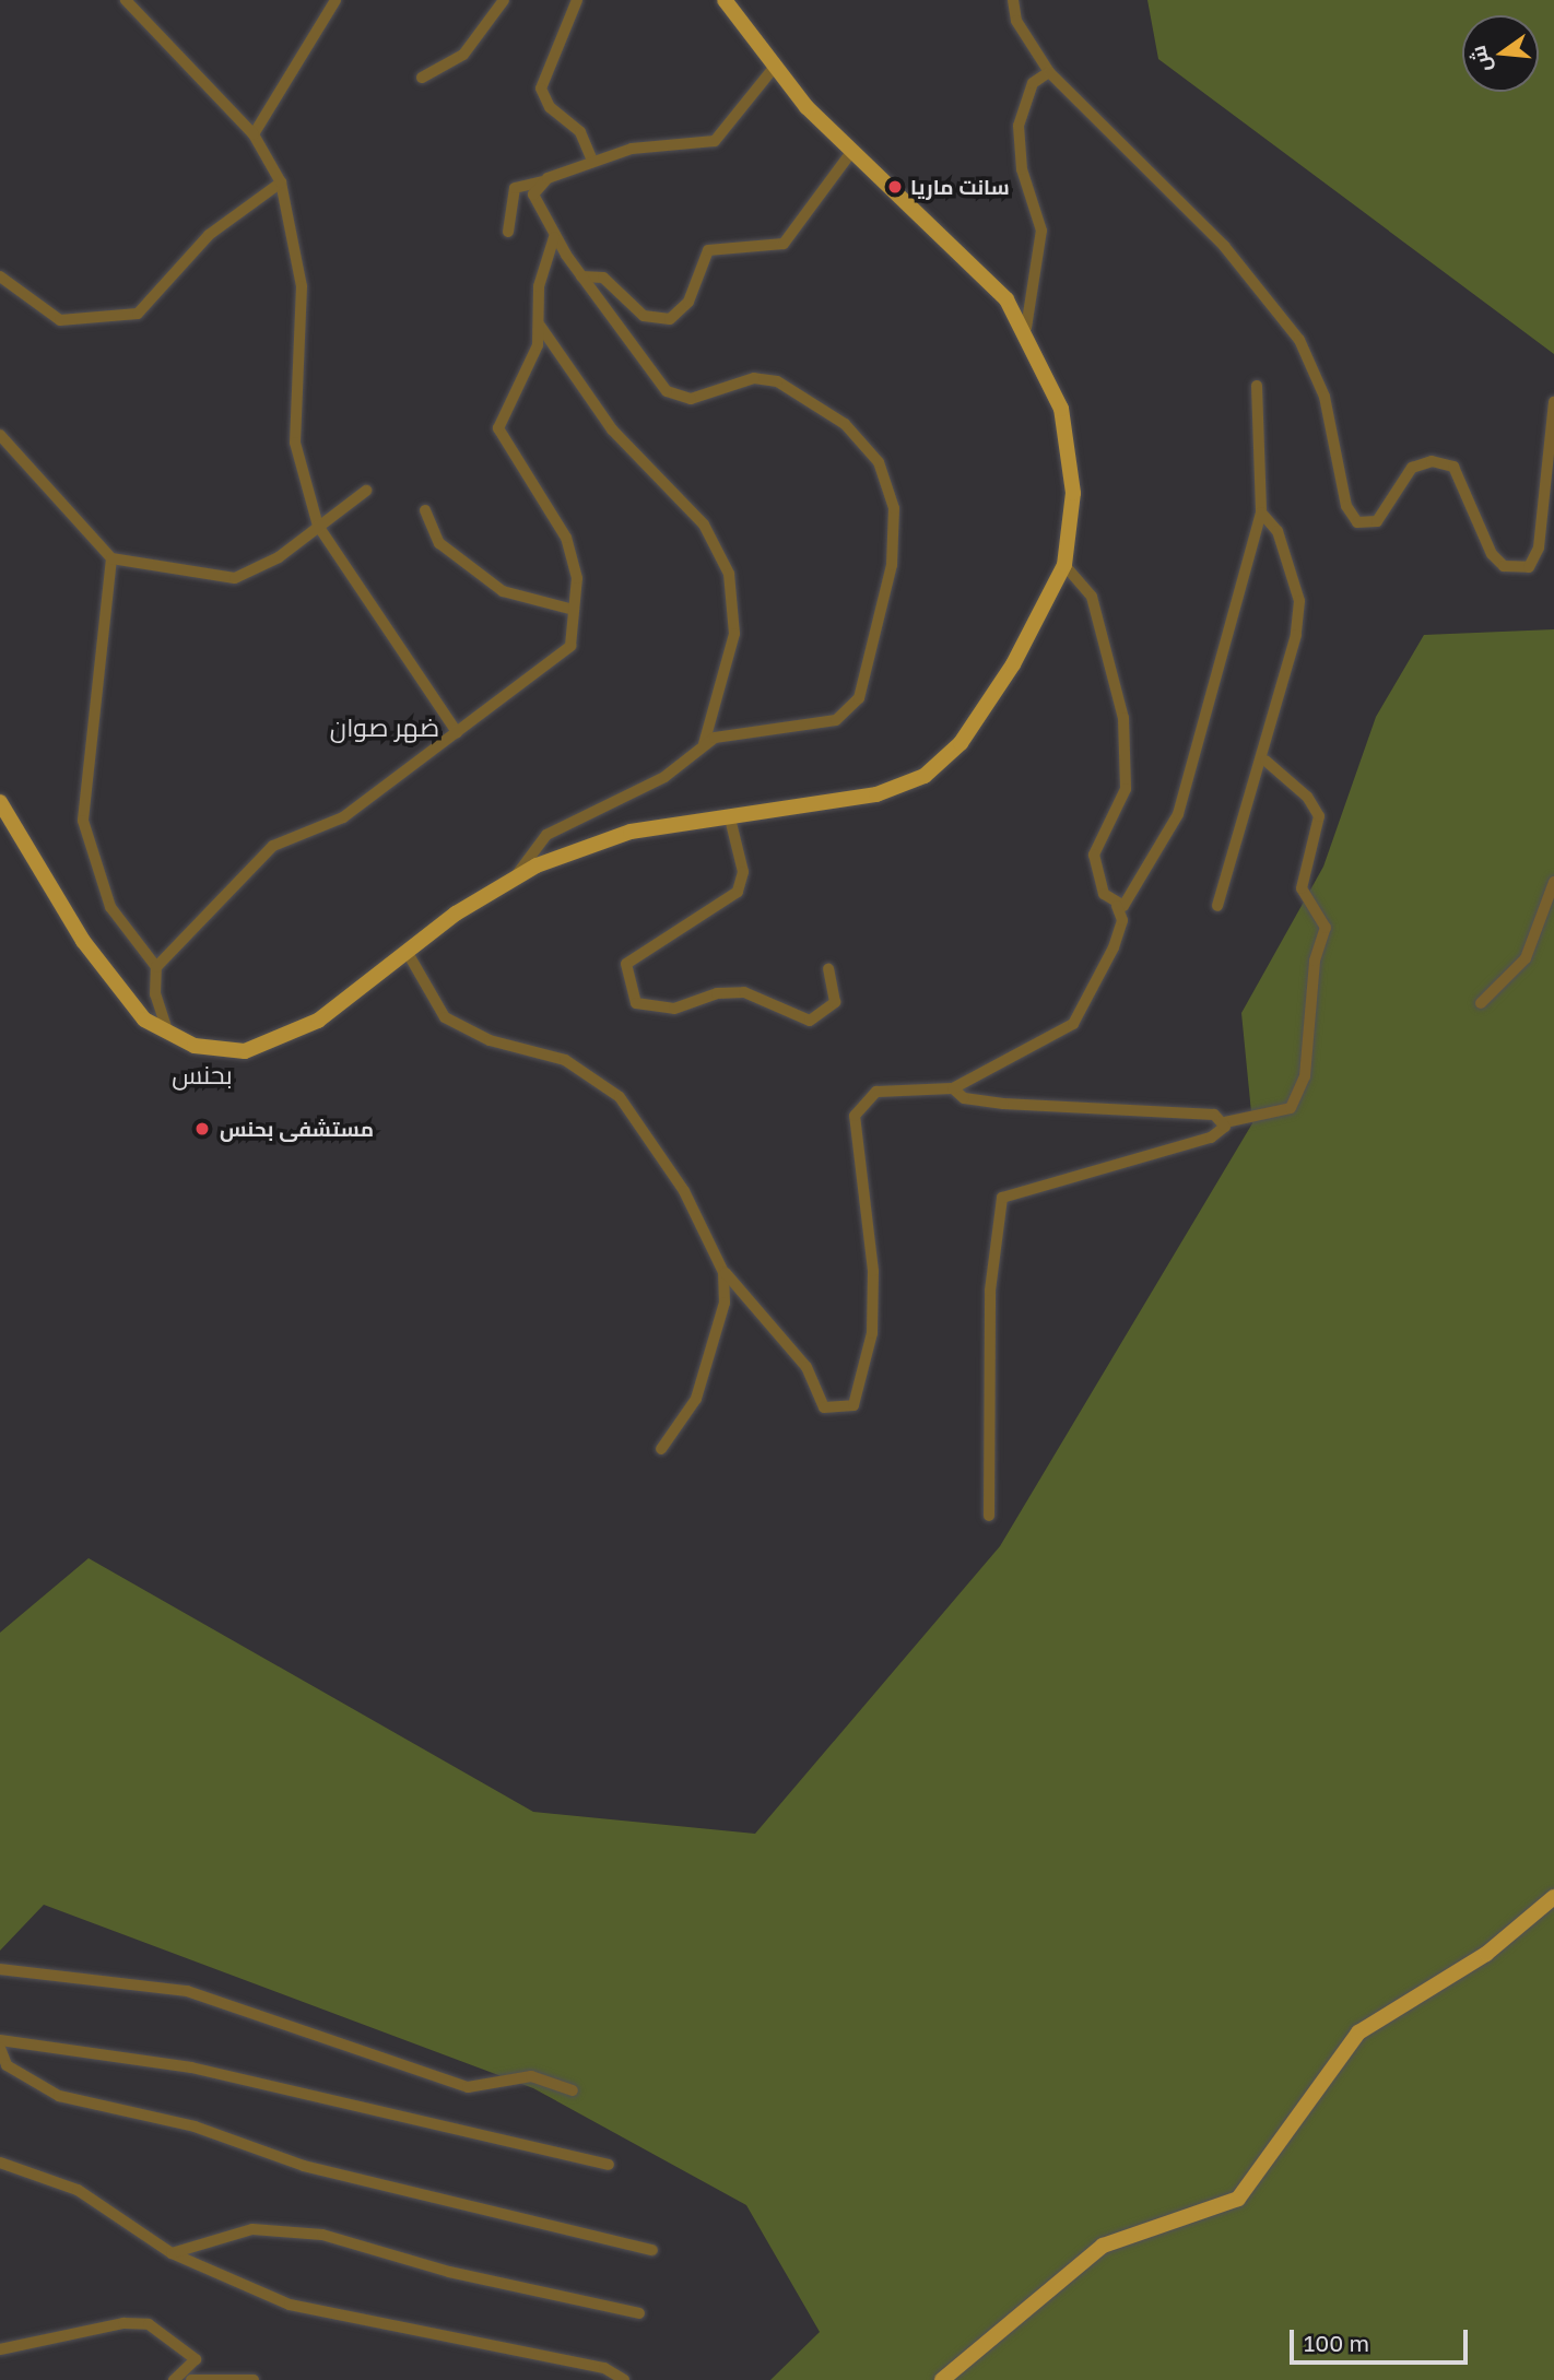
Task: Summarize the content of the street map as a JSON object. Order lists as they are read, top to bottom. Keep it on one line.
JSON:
{"districts":["ضهر صوان","بحنس"],"places":["سانت ماريا","مستشفى بحنس"],"scale_bar":"100 m","north":"left"}
